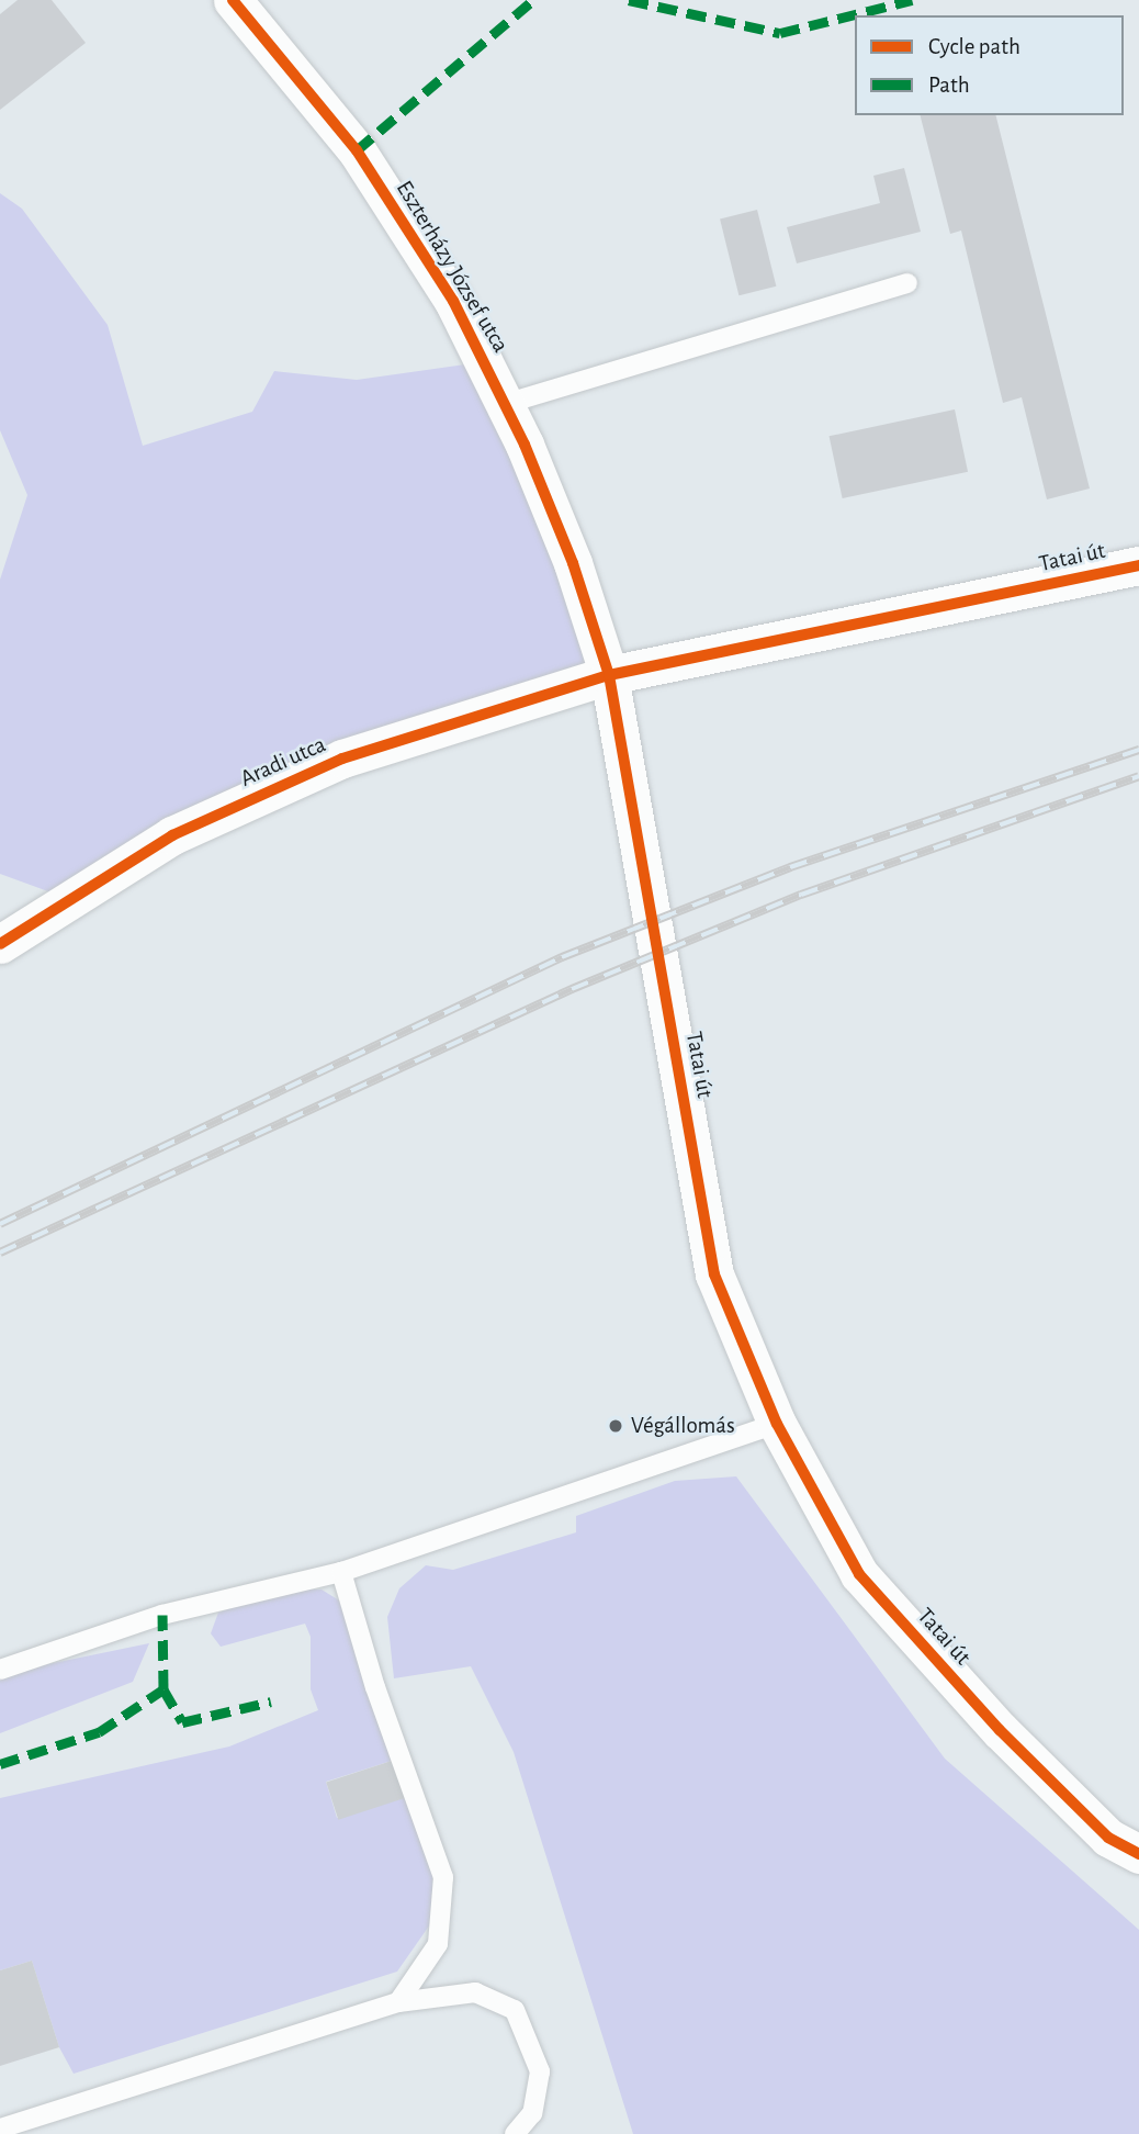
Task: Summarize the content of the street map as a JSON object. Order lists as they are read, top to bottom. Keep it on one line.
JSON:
{"streets":{"street":["Eszterházy József utca","Tatai út","Aradi utca"]},"crossings":[["Eszterházy József utca","Tatai út"],["Eszterházy József utca","Aradi utca"],["Tatai út","Aradi utca"]],"places":["Végállomás"],"legend":["Cycle path","Path"]}
